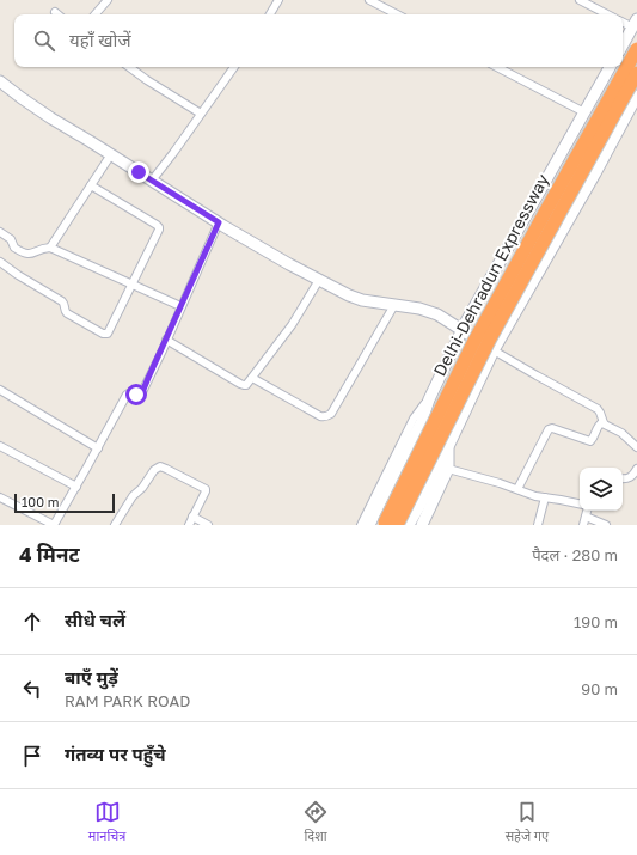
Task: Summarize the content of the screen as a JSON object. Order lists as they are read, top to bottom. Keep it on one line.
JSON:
{"streets":{"highway":["Delhi-Dehradun Expressway"]},"scale_bar":"100 m","page":{"search":"यहाँ खोजें","scale":"100 m","heading":["4 मिनट","पैदल · 280 m"],"list":[["सीधे चलें","190 m"],["बाएँ मुड़ें","RAM PARK ROAD","90 m"],"गंतव्य पर पहुँचे"],"nav":["मानचित्र","दिशा","सहेजे गए"]}}
